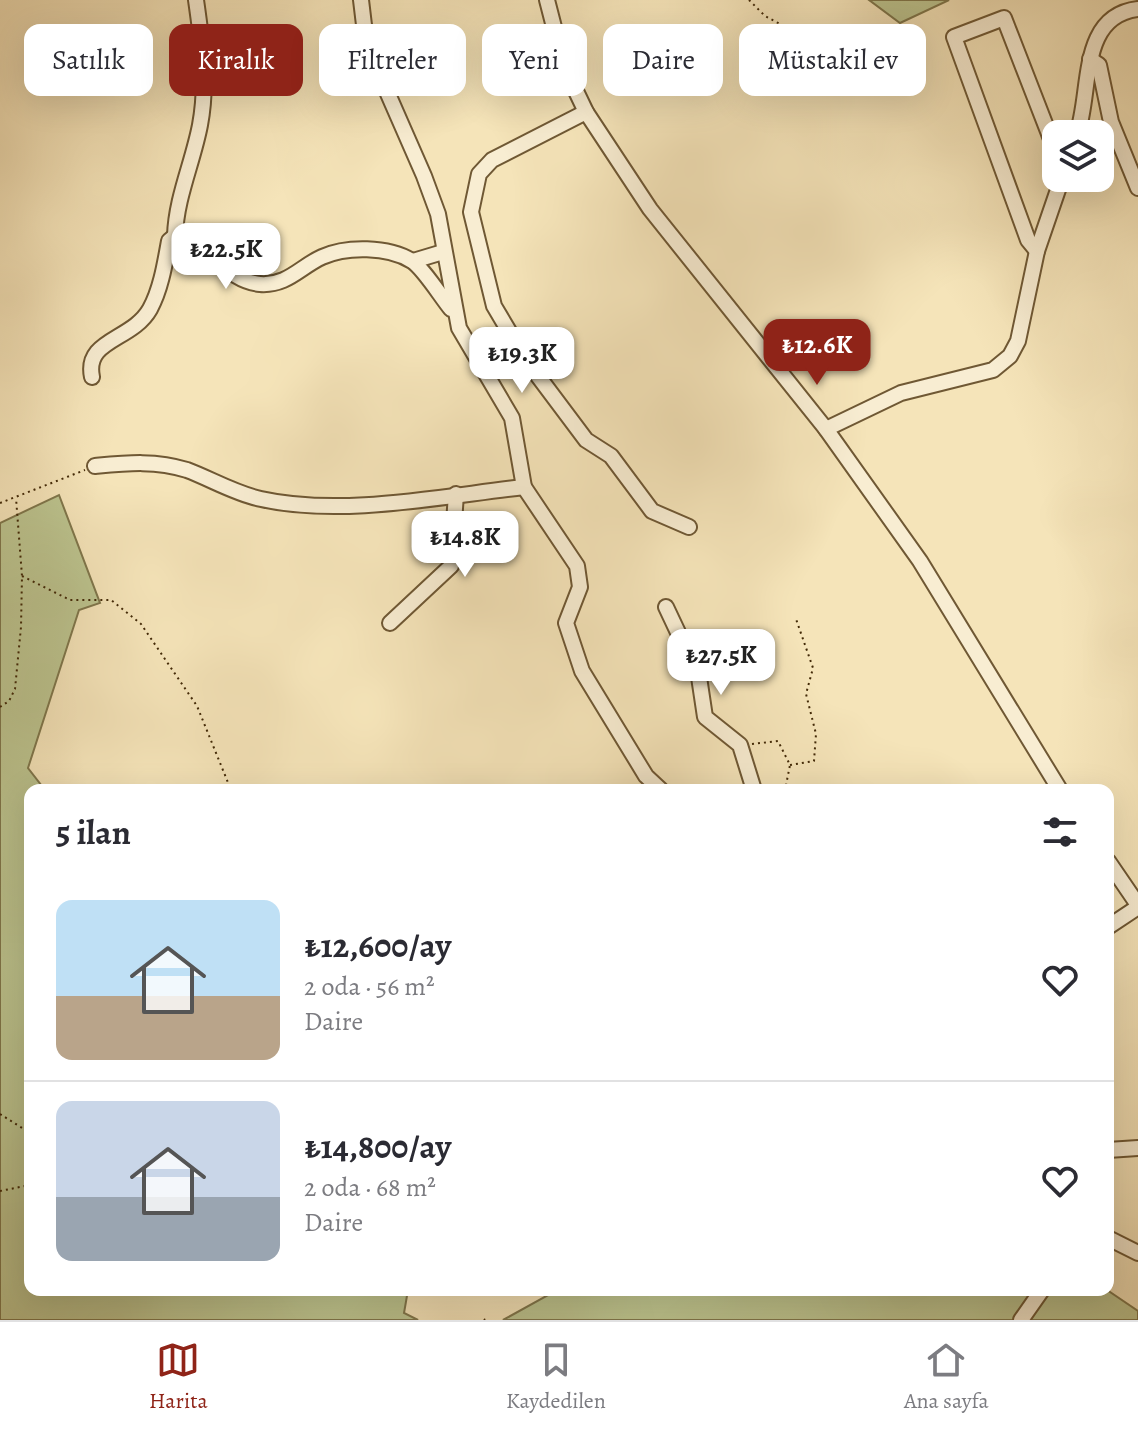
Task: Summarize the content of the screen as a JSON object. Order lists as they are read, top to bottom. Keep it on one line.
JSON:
{"page":{"chip":["Satılık","Kiralık","Filtreler","Yeni","Daire","Müstakil ev"],"price":["₺22.5K","₺12.6K","₺19.3K","₺14.8K","₺27.5K"],"heading":"5 ilan","list":[{"name":"₺12,600/ay","note":"2 oda · 56 m² · Daire"},{"name":"₺14,800/ay","note":"2 oda · 68 m² · Daire"}],"tabs":["Harita","Kaydedilen","Ana sayfa"]}}
